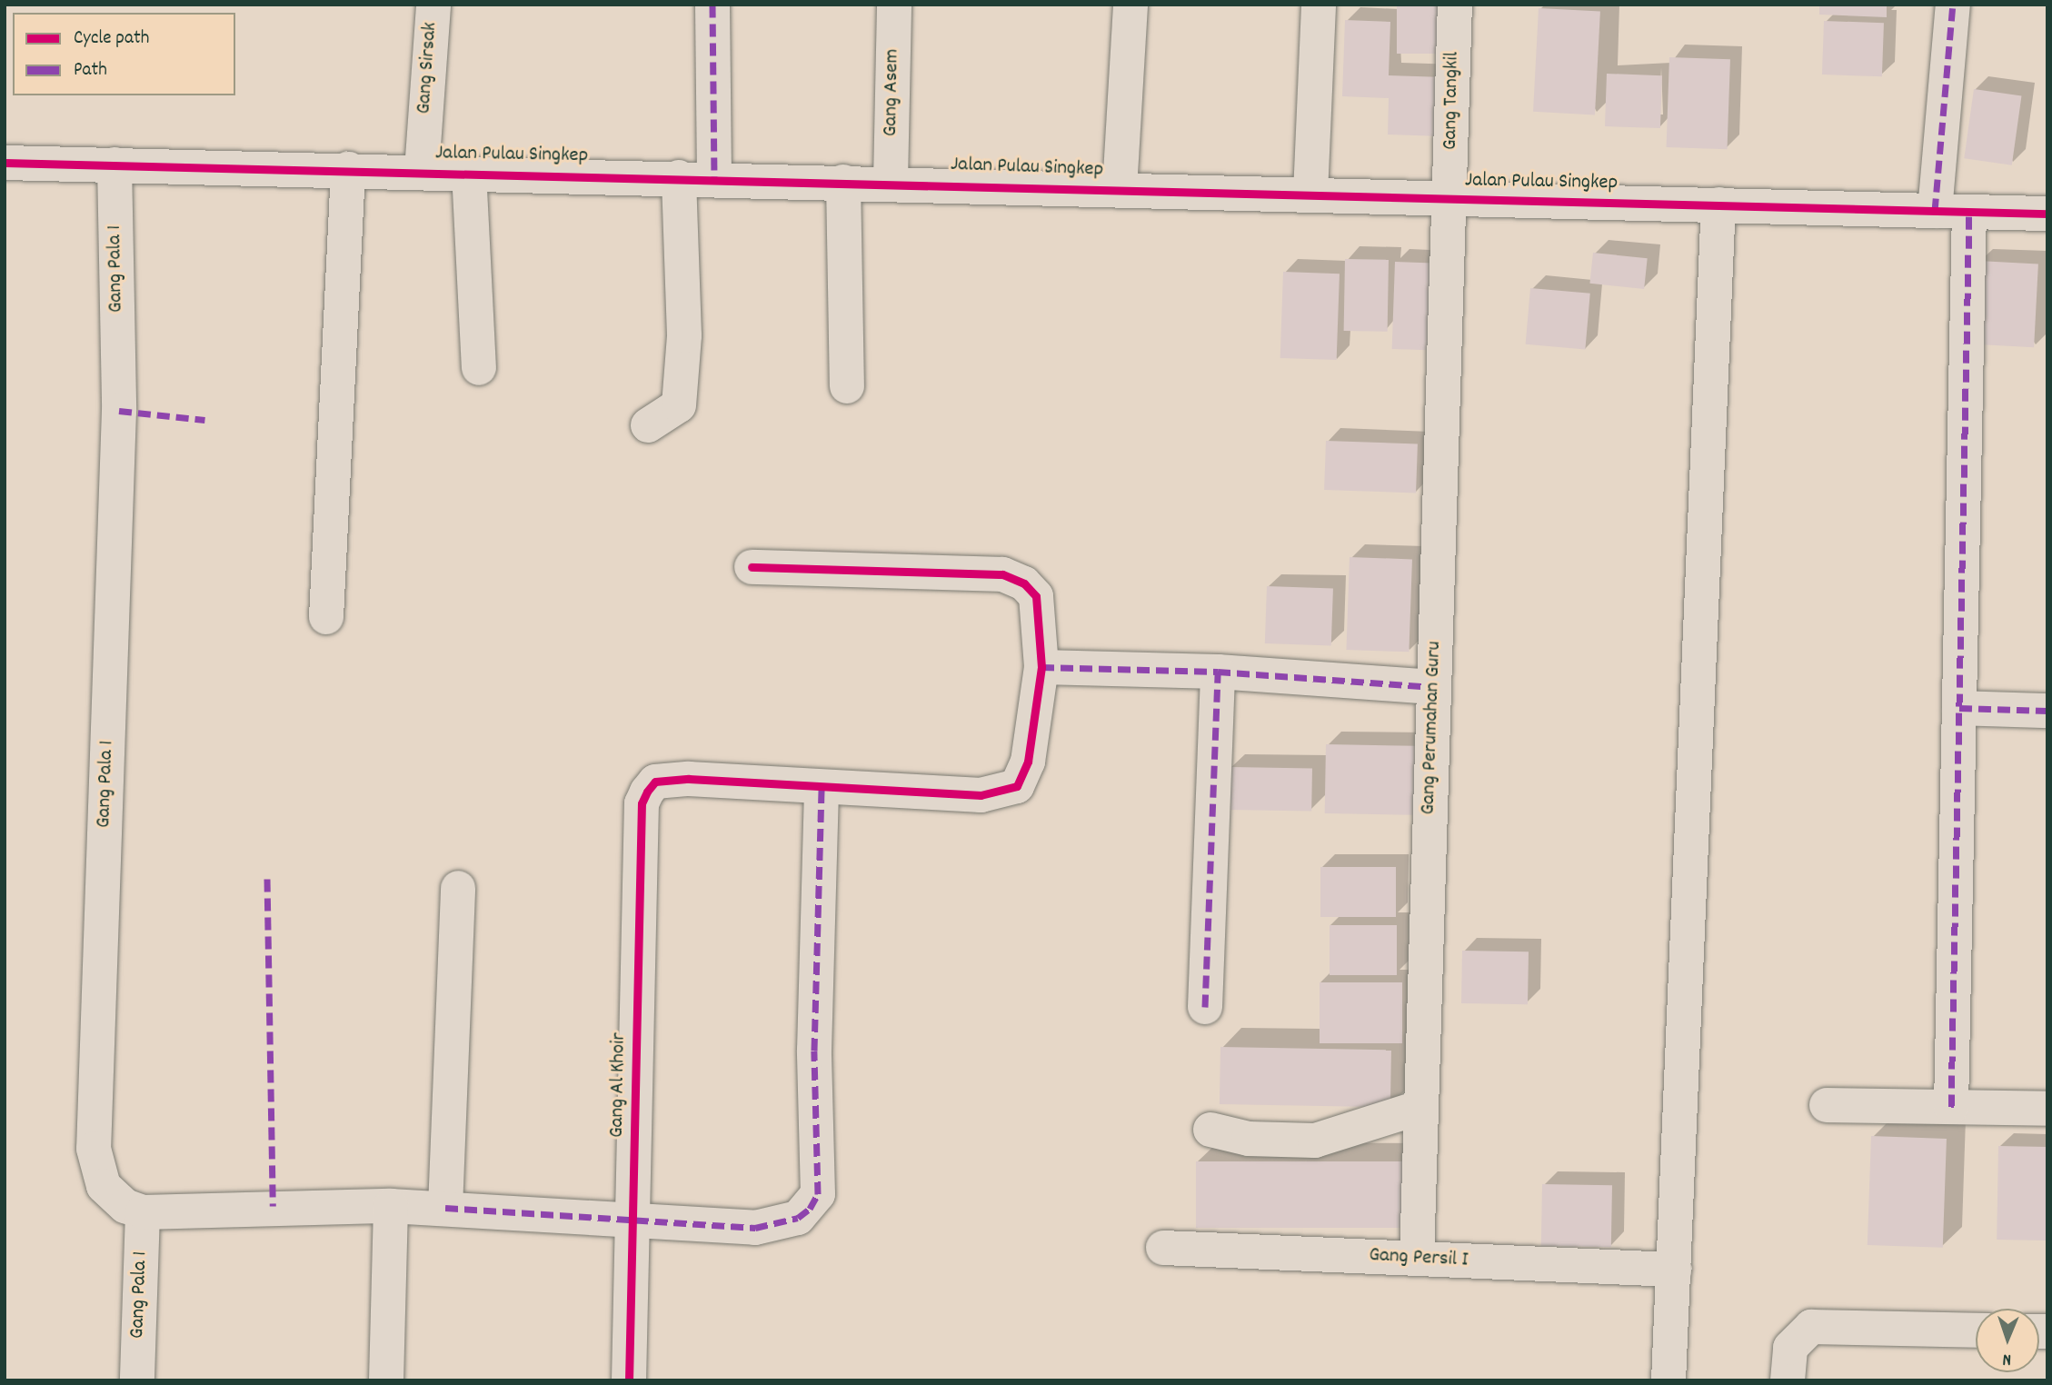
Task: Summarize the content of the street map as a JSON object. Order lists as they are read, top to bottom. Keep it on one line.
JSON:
{"streets":{"street":["Gang Sirsak","Gang Asem","Gang Tangkil","Jalan Pulau Singkep","Gang Pala 1","Gang Perumahan Guru","Gang Al Khoir","Gang Persil I"]},"crossings":[["Gang Sirsak","Jalan Pulau Singkep"],["Gang Asem","Jalan Pulau Singkep"],["Gang Tangkil","Jalan Pulau Singkep"],["Gang Tangkil","Gang Perumahan Guru"],["Jalan Pulau Singkep","Gang Pala 1"],["Jalan Pulau Singkep","Gang Perumahan Guru"],["Gang Perumahan Guru","Gang Persil I"]],"legend":["Cycle path","Path"],"north":"bottom"}
